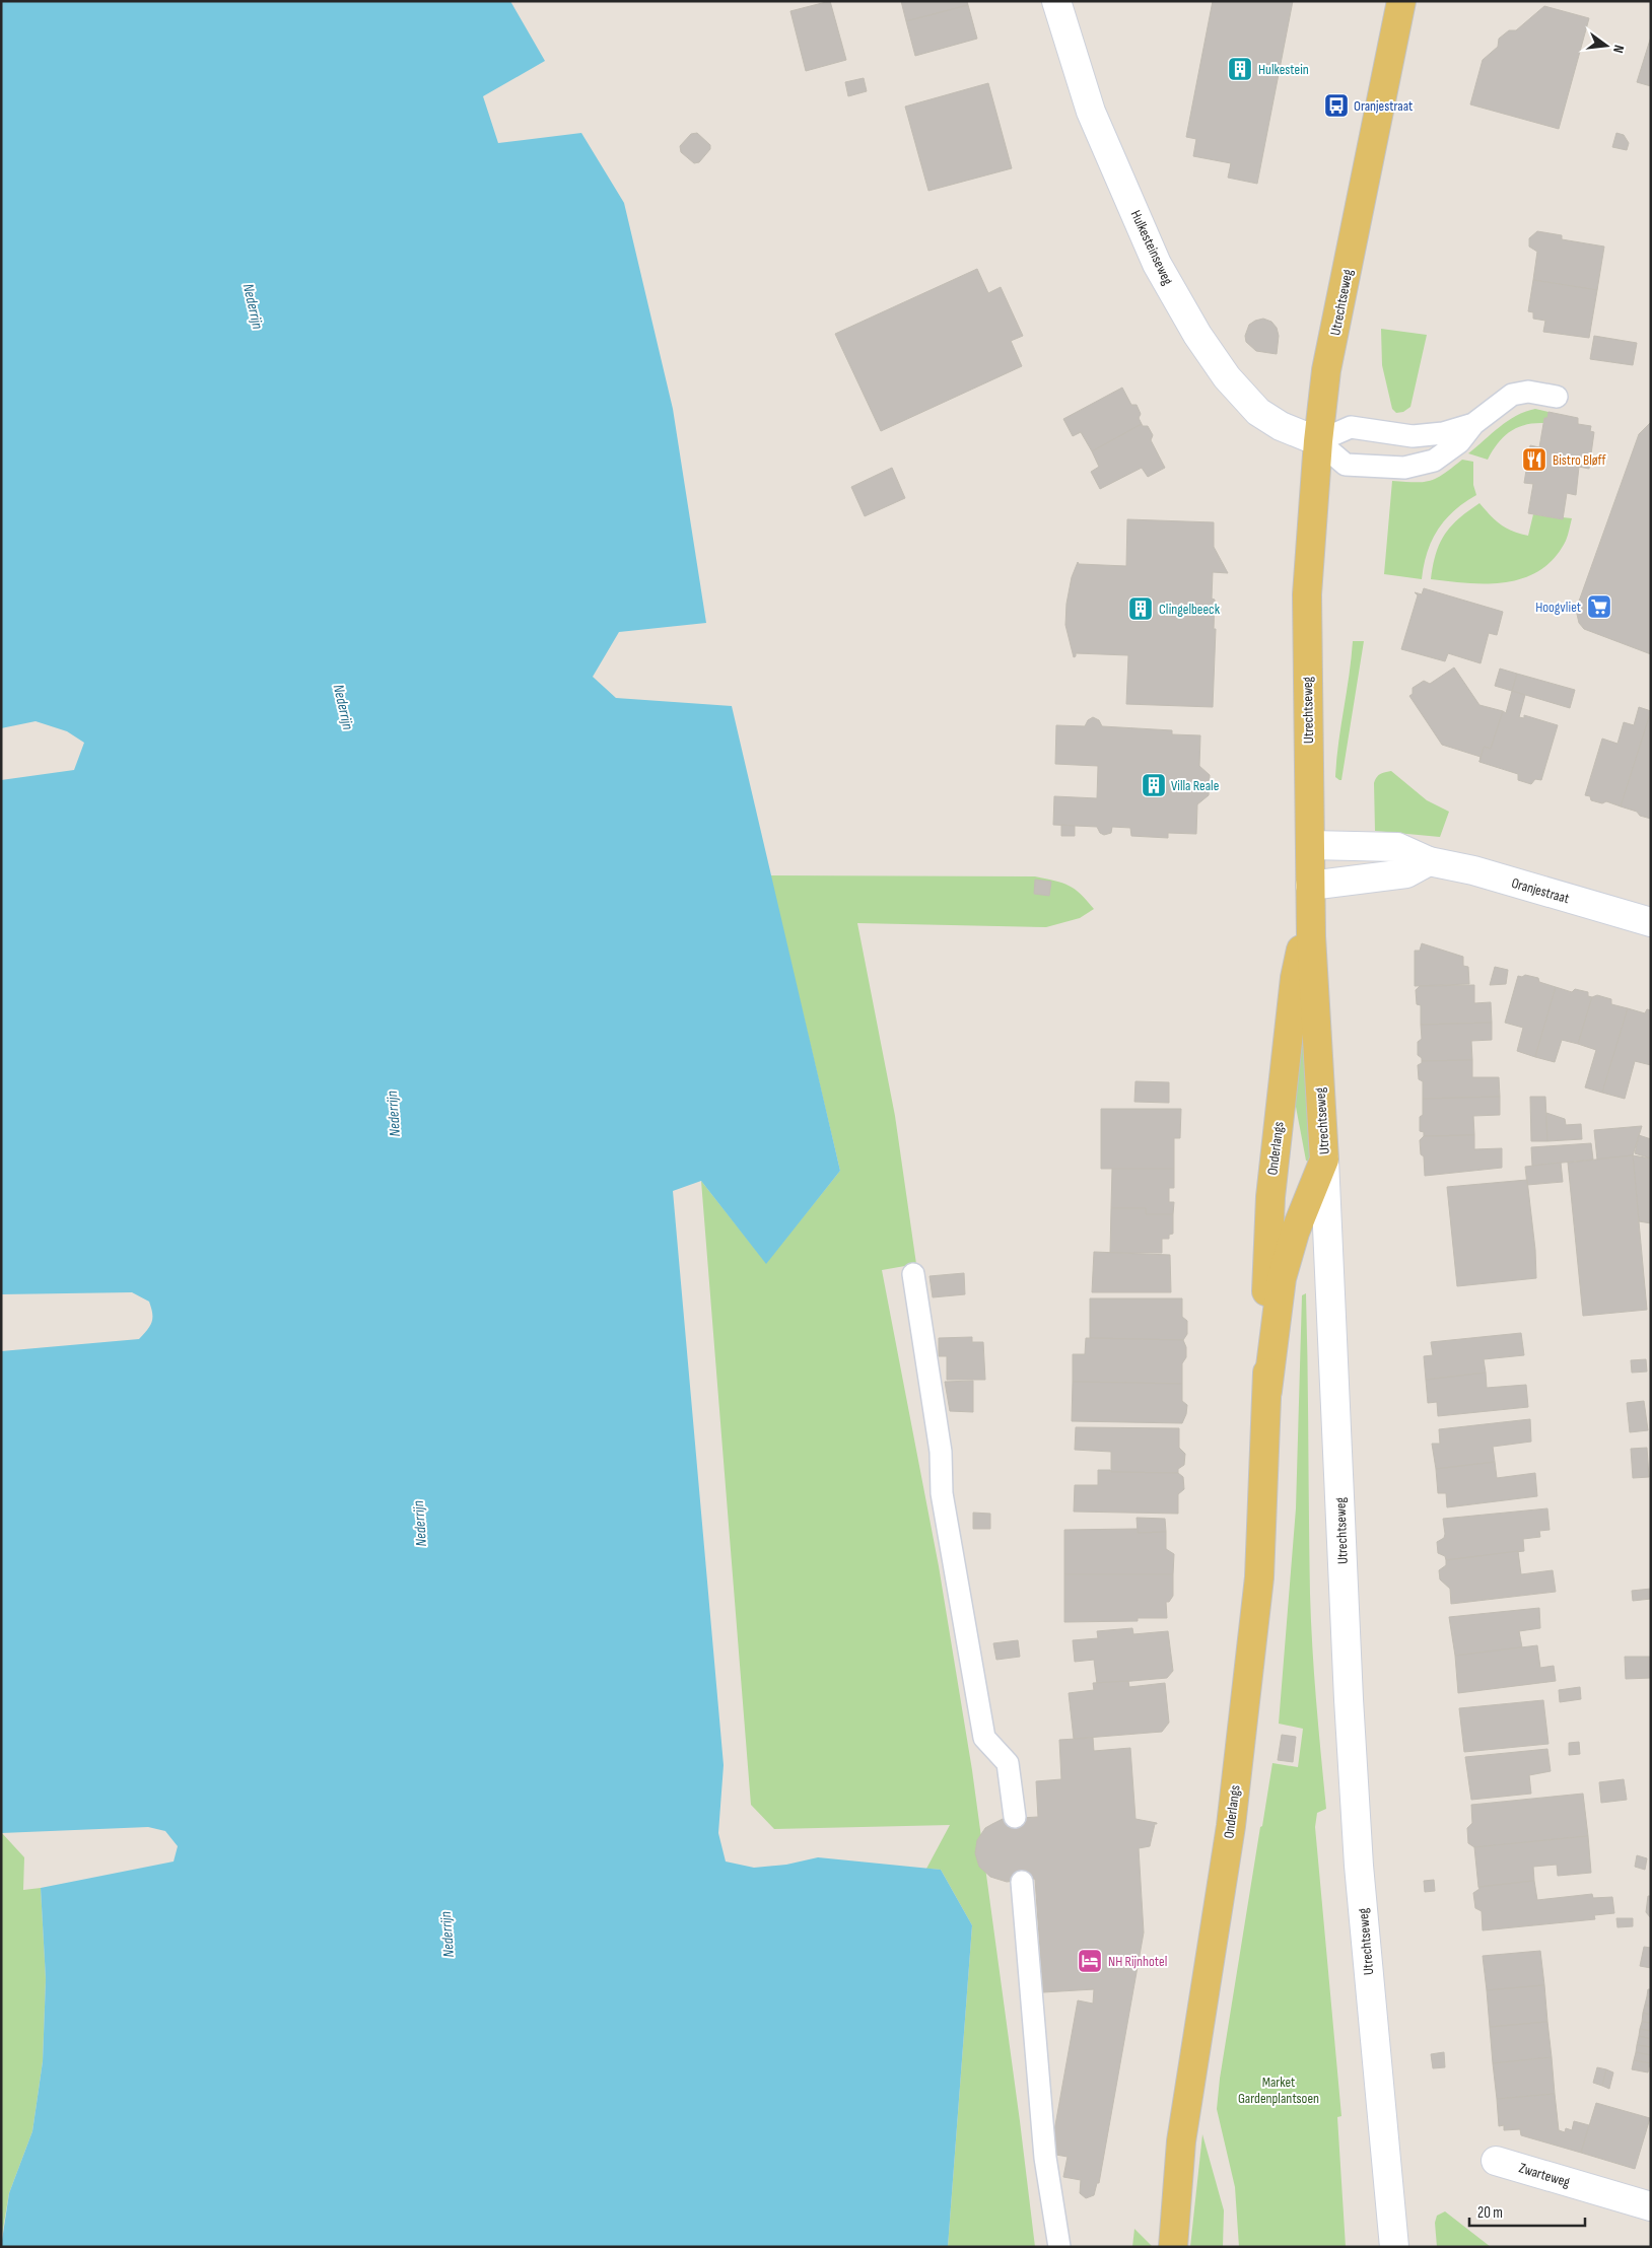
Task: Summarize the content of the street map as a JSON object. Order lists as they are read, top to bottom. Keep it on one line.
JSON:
{"streets":{"main road":["Utrechtseweg","Onderlangs"],"street":["Hulkesteinseweg","Oranjestraat","Zwarteweg"]},"crossings":[["Hulkesteinseweg","Utrechtseweg"],["Utrechtseweg","Oranjestraat"],["Utrechtseweg","Onderlangs"]],"water":["Nederrijn"],"parks":["Market Gardenplantsoen"],"places":{"building":["Hulkestein","Clingelbeeck","Villa Reale"],"bus stop":["Oranjestraat"],"restaurant":["Bistro Bløff"],"supermarket":["Hoogvliet"],"hotel":["NH Rijnhotel"]},"scale_bar":"20 m","north":"right"}
